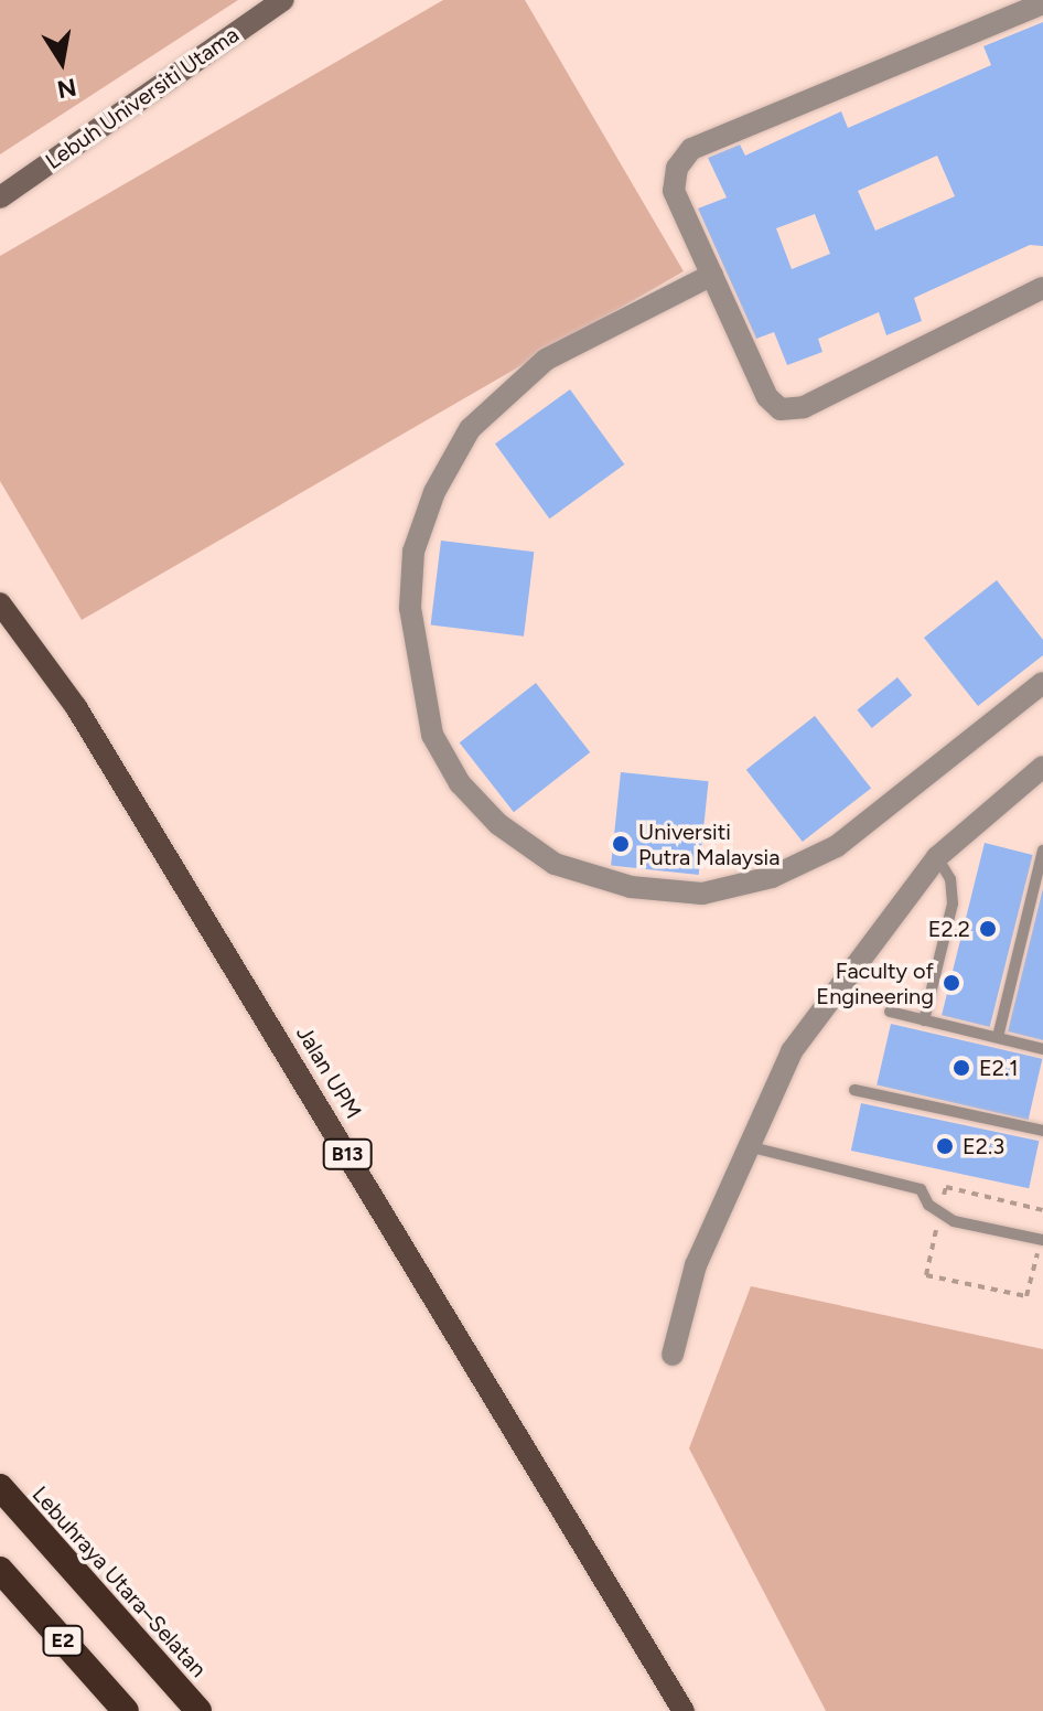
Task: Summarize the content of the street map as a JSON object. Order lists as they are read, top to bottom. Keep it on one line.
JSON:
{"streets":{"highway":["Lebuhraya Utara–Selatan","E2"],"main road":["Lebuh Universiti Utama","Jalan UPM","B13"]},"places":["Universiti Putra Malaysia","E2.2","Faculty of Engineering","E2.1","E2.3"],"north":"bottom"}
